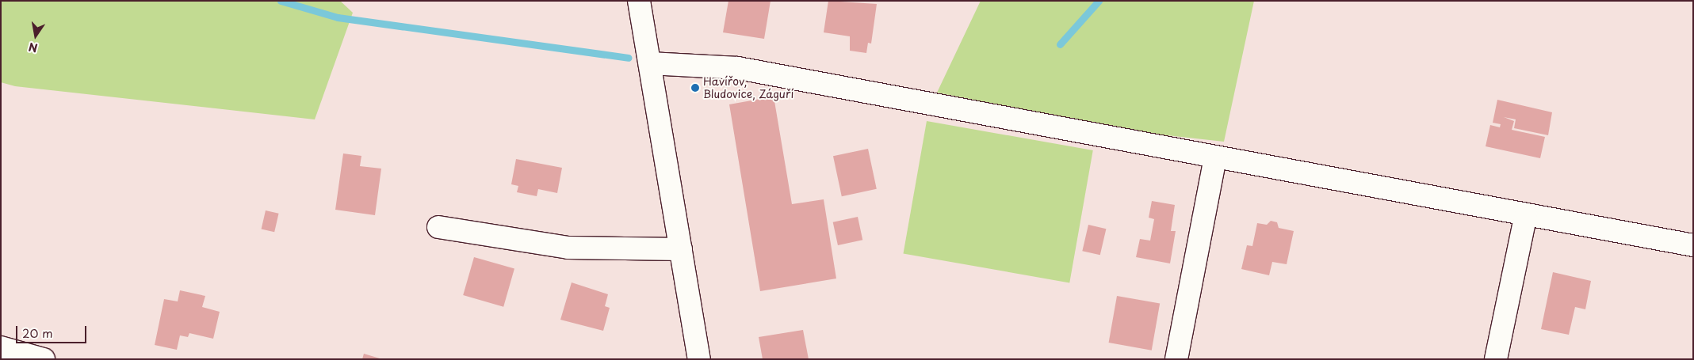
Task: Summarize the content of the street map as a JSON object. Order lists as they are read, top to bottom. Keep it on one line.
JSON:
{"places":["Havířov, Bludovice, Záguří"],"scale_bar":"20 m","north":"bottom"}
